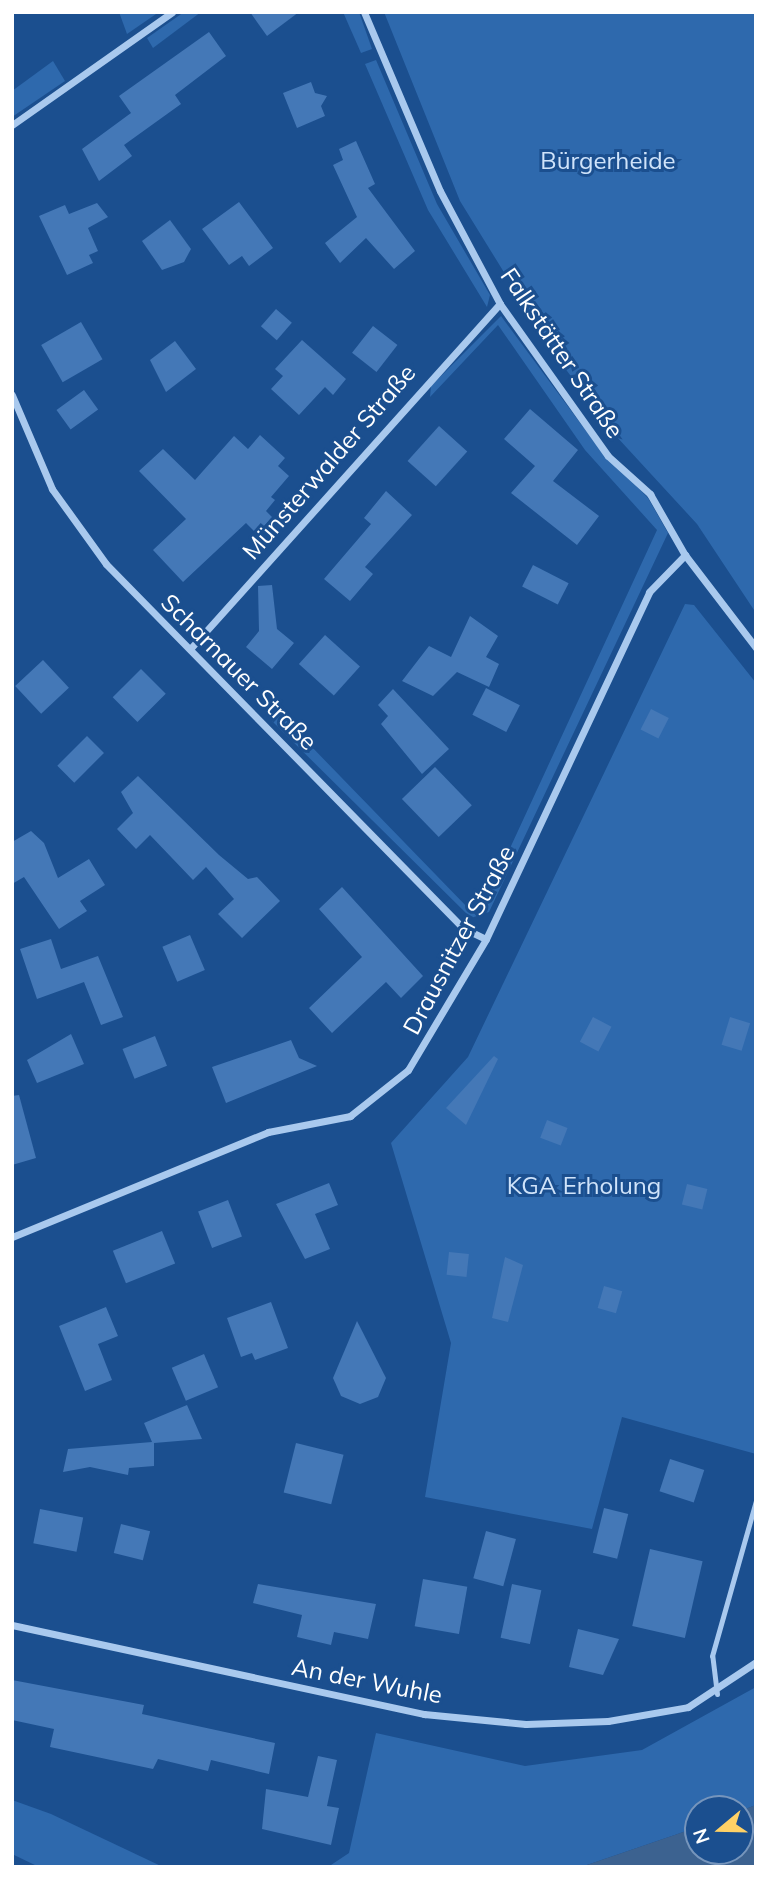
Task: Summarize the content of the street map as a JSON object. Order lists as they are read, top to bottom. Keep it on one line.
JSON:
{"streets":{"street":["Falkstätter Straße","Münsterwalder Straße","Scharnauer Straße","Drausnitzer Straße","An der Wuhle"]},"crossings":[["Falkstätter Straße","Münsterwalder Straße"],["Falkstätter Straße","Drausnitzer Straße"],["Münsterwalder Straße","Scharnauer Straße"],["Scharnauer Straße","Drausnitzer Straße"]],"parks":["Bürgerheide","KGA Erholung"],"north":"left"}
